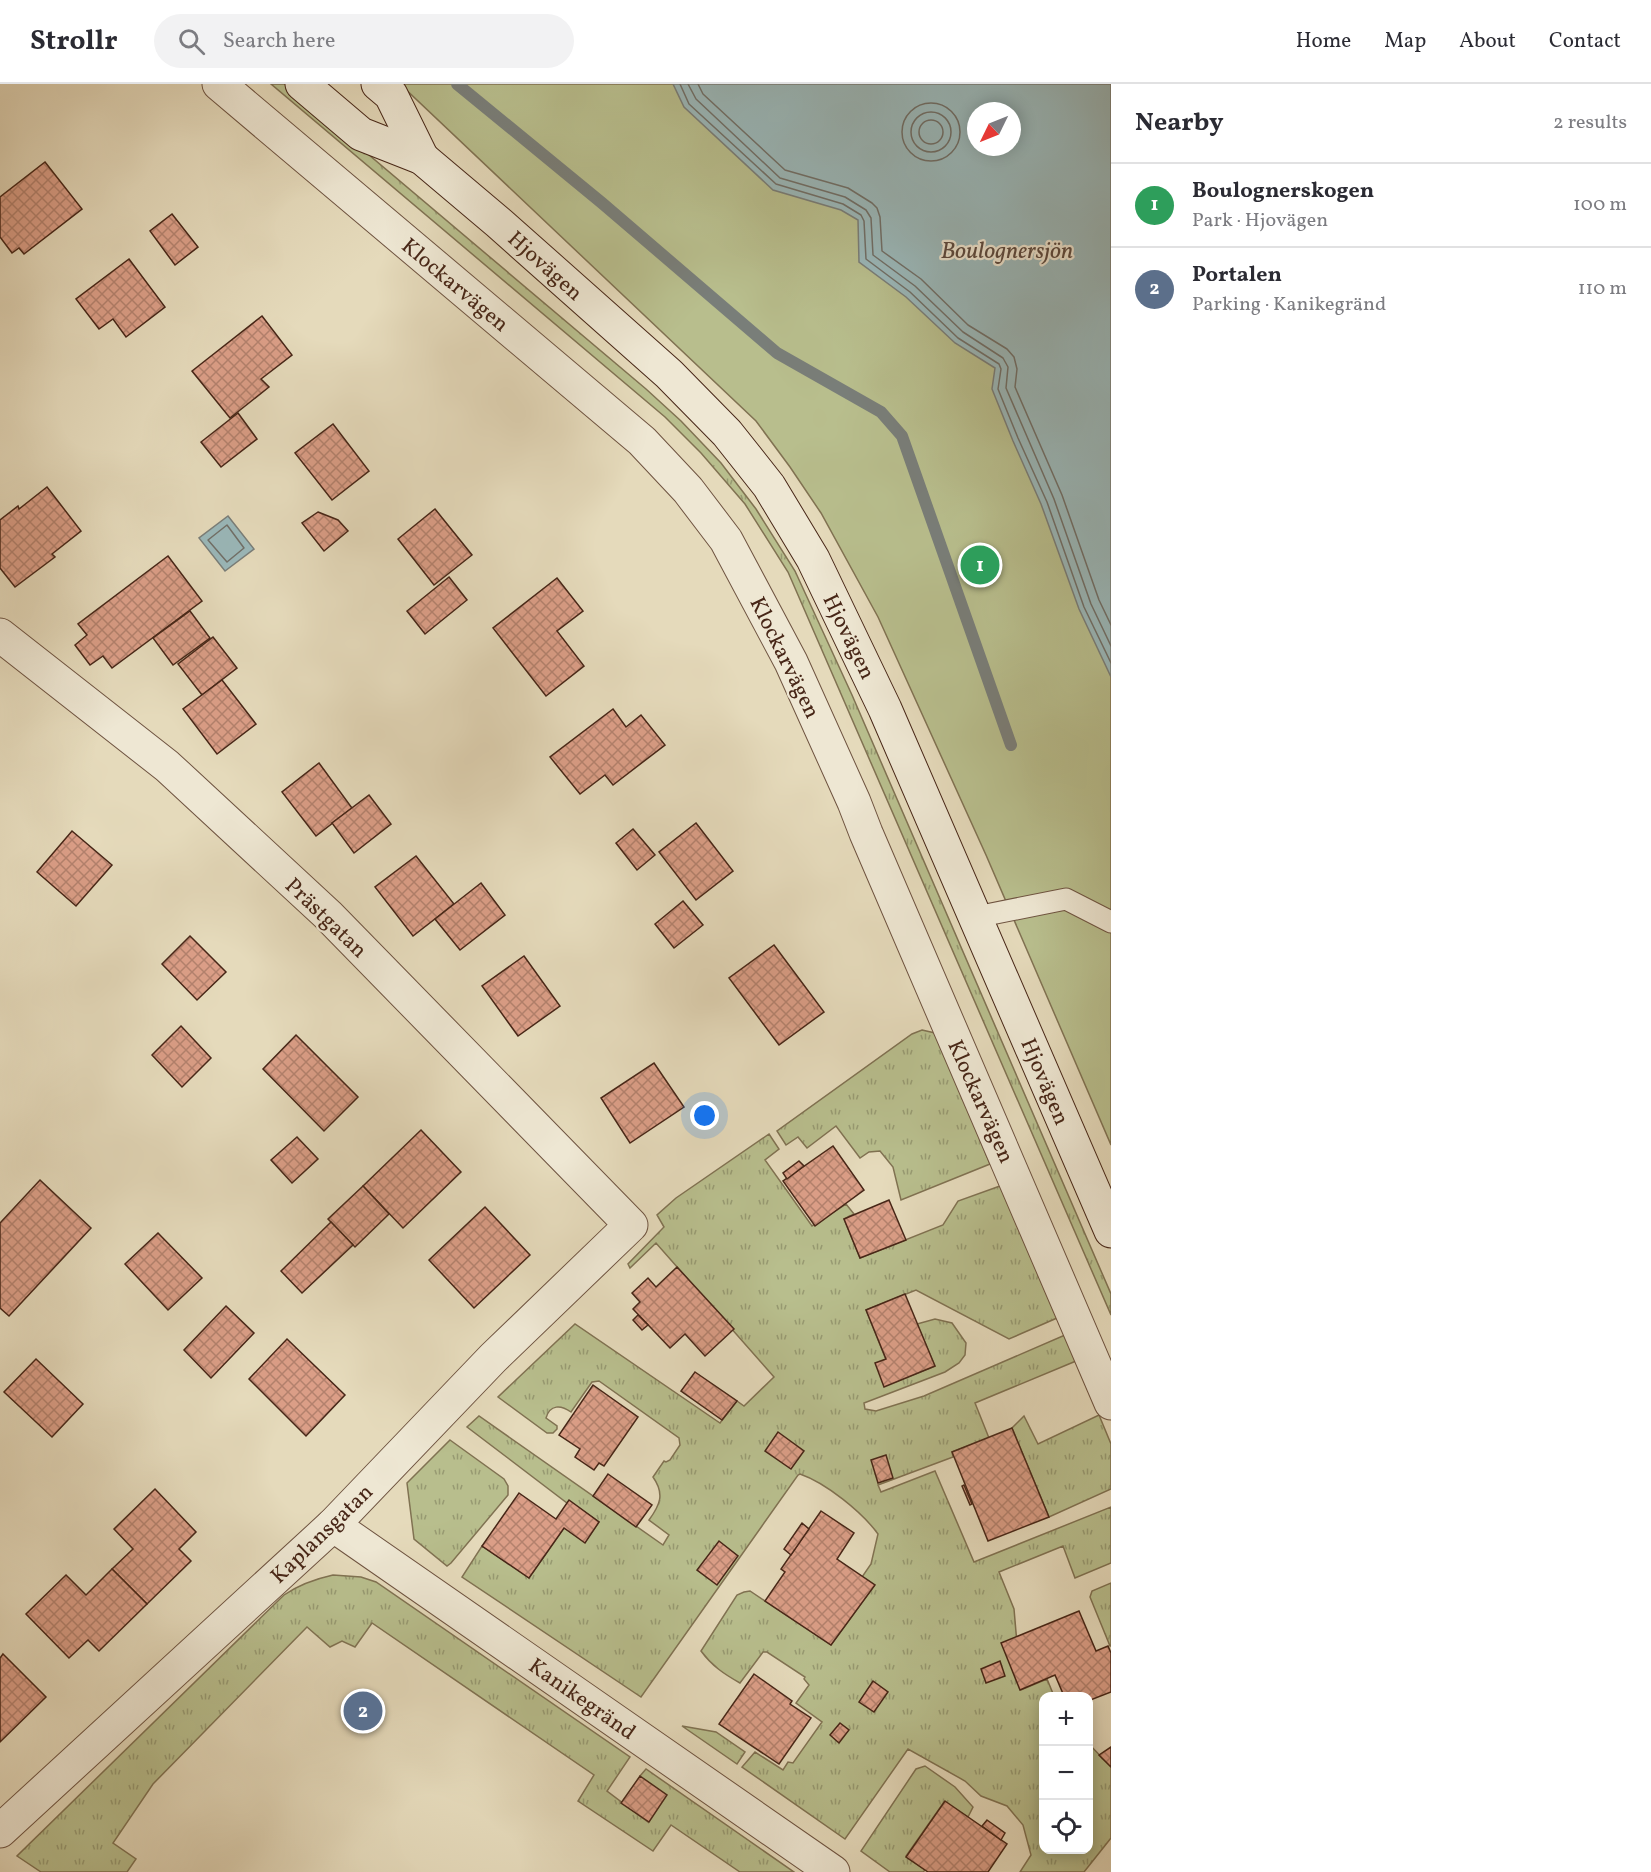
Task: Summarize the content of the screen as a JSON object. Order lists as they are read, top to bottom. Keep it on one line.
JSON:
{"streets":{"street":["Hjovägen","Klockarvägen","Prästgatan","Kaplansgatan","Kanikegränd"]},"crossings":[["Prästgatan","Kaplansgatan"],["Kaplansgatan","Kanikegränd"]],"water":["Boulognersjön"],"north":"bottom left","page":{"header":"Strollr","search":"Search here","nav":["Home","Map","About","Contact"],"heading":["Nearby","2 results"],"list":[{"mark":"1","name":"Boulognerskogen","note":"Park · Hjovägen","value":"100 m"},{"mark":"2","name":"Portalen","note":"Parking · Kanikegränd","value":"110 m"}],"pins":["1","2"],"map_buttons":["+","−"]}}
